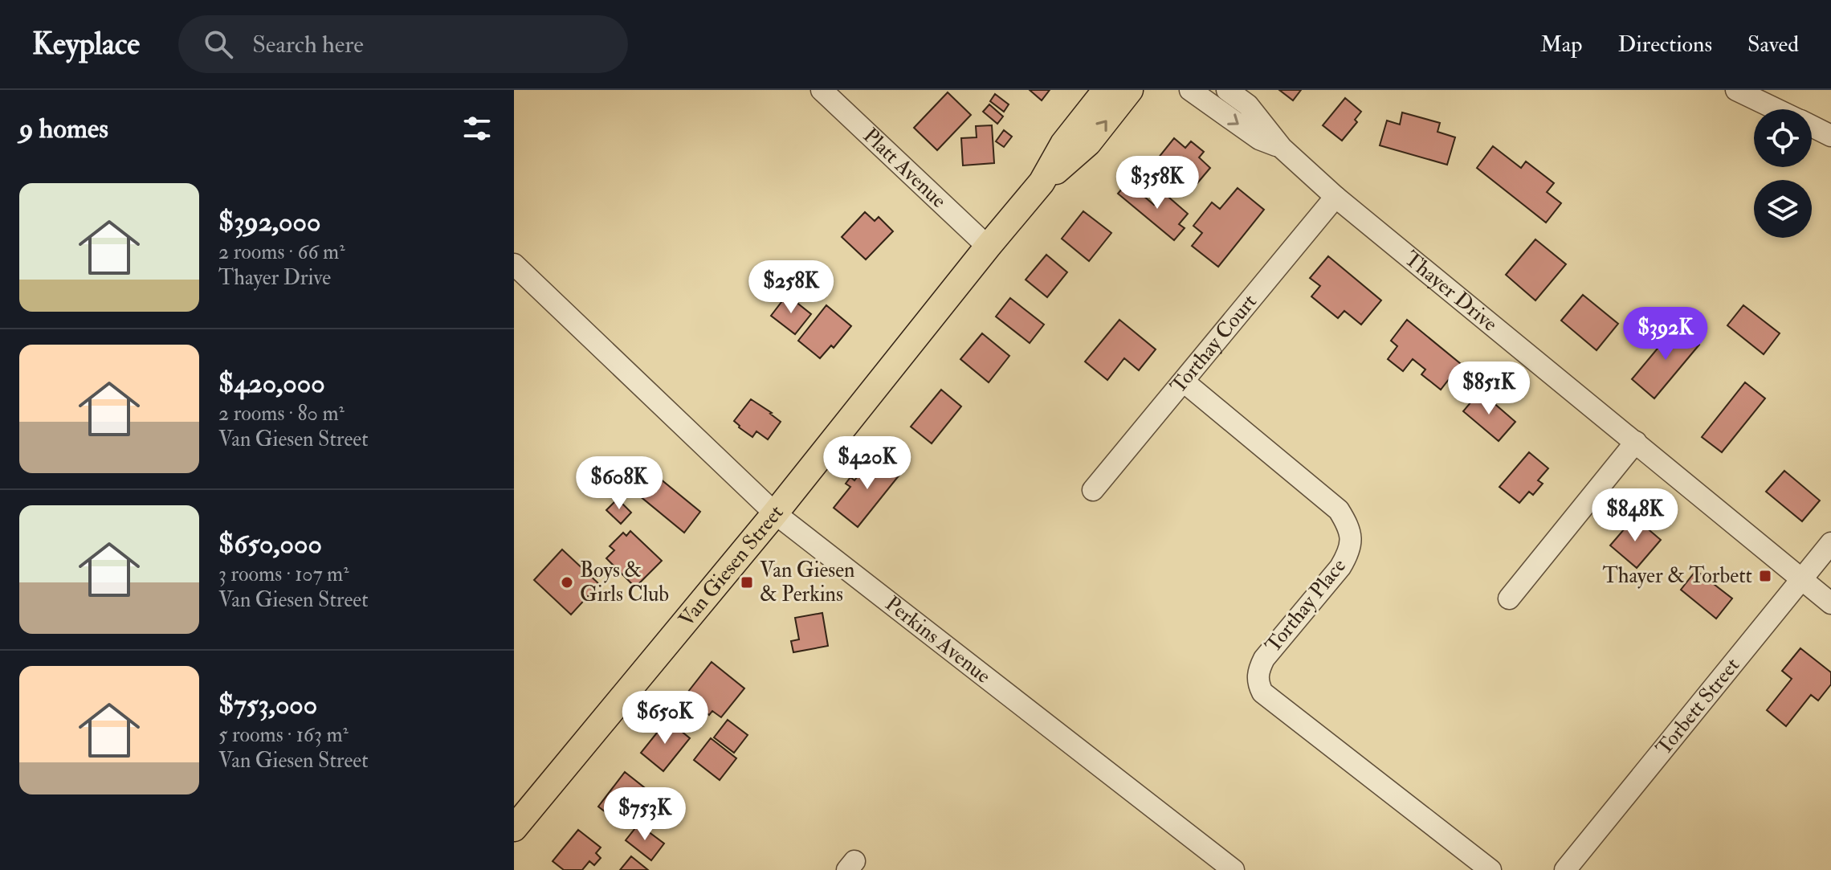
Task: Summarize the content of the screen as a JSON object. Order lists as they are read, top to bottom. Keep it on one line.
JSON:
{"streets":{"main road":["Van Giesen Street"],"street":["Platt Avenue","Thayer Drive","Torthay Court","Torthay Place","Perkins Avenue","Torbett Street"]},"crossings":[["Platt Avenue","Van Giesen Street"],["Thayer Drive","Torthay Court"],["Thayer Drive","Torbett Street"],["Torthay Court","Torthay Place"],["Van Giesen Street","Perkins Avenue"]],"places":{"transit":["Thayer & Torbett","Van Giesen & Perkins"],"other":["Boys & Girls Club"]},"page":{"header":"Keyplace","search":"Search here","nav":["Map","Directions","Saved"],"heading":"9 homes","price":["$358K","$258K","$392K","$851K","$420K","$608K","$848K","$650K","$753K"],"list":[{"name":"$392,000","note":"2 rooms · 66 m² · Thayer Drive"},{"name":"$420,000","note":"2 rooms · 80 m² · Van Giesen Street"},{"name":"$650,000","note":"3 rooms · 107 m² · Van Giesen Street"},{"name":"$753,000","note":"5 rooms · 163 m² · Van Giesen Street"}]}}
